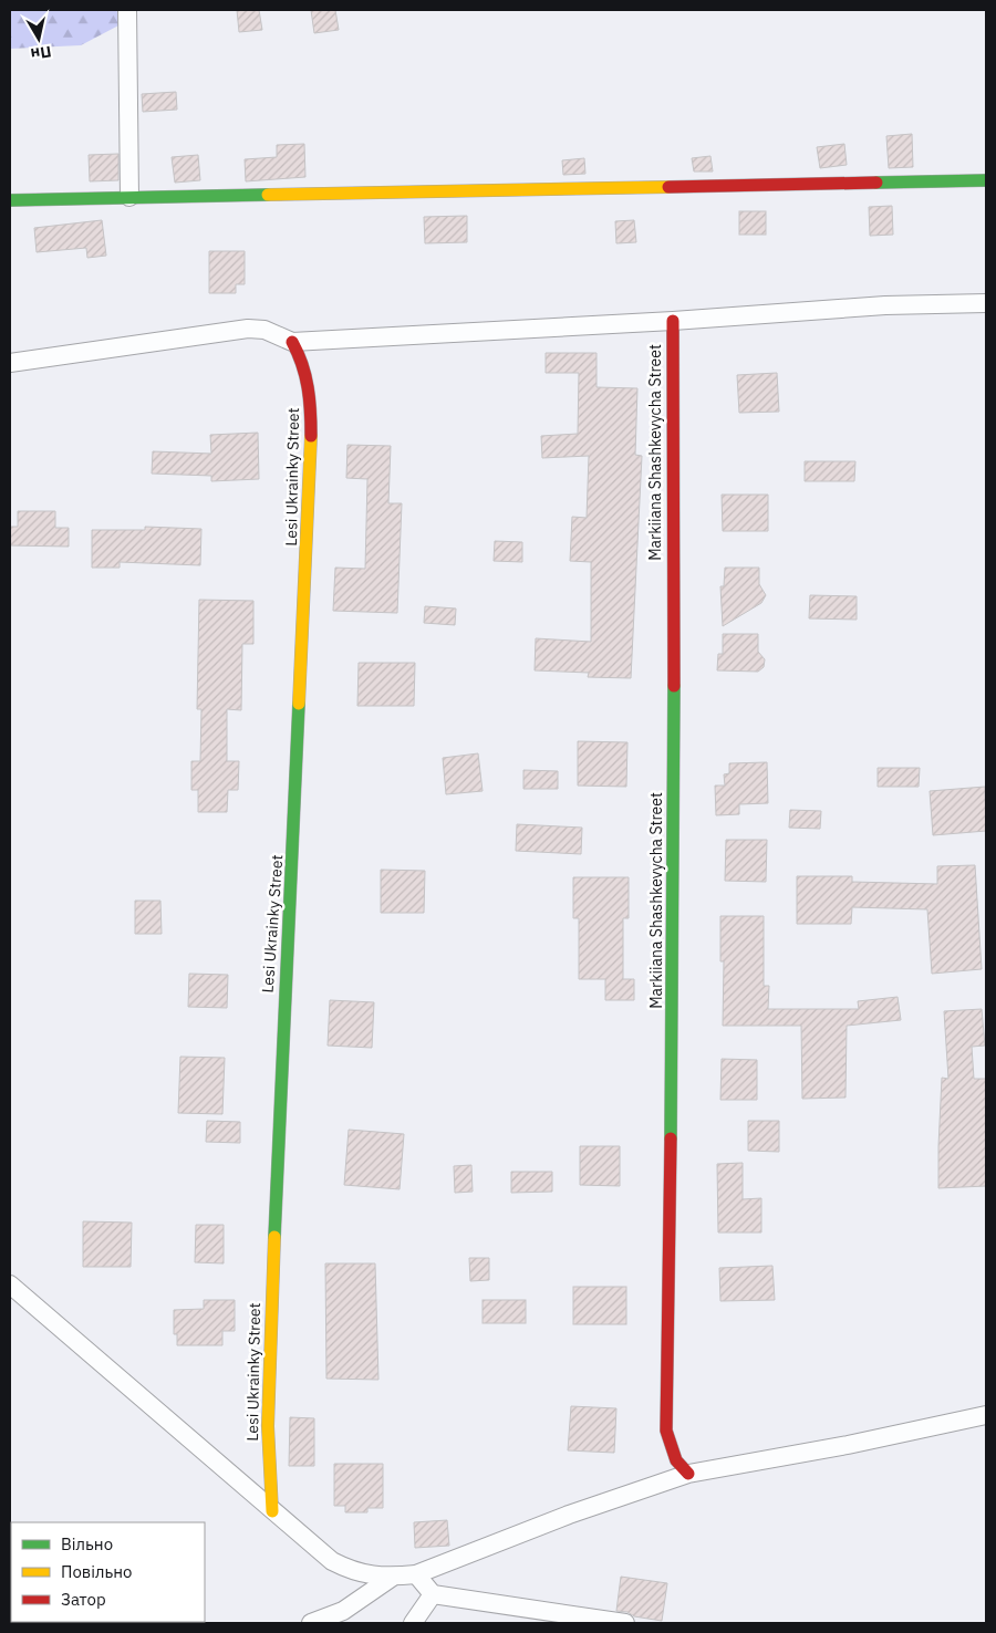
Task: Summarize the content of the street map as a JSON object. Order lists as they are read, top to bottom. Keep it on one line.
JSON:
{"streets":{"street":["Markiiana Shashkevycha Street","Lesi Ukrainky Street"]},"legend":["Вільно","Повільно","Затор"],"north":"bottom"}
